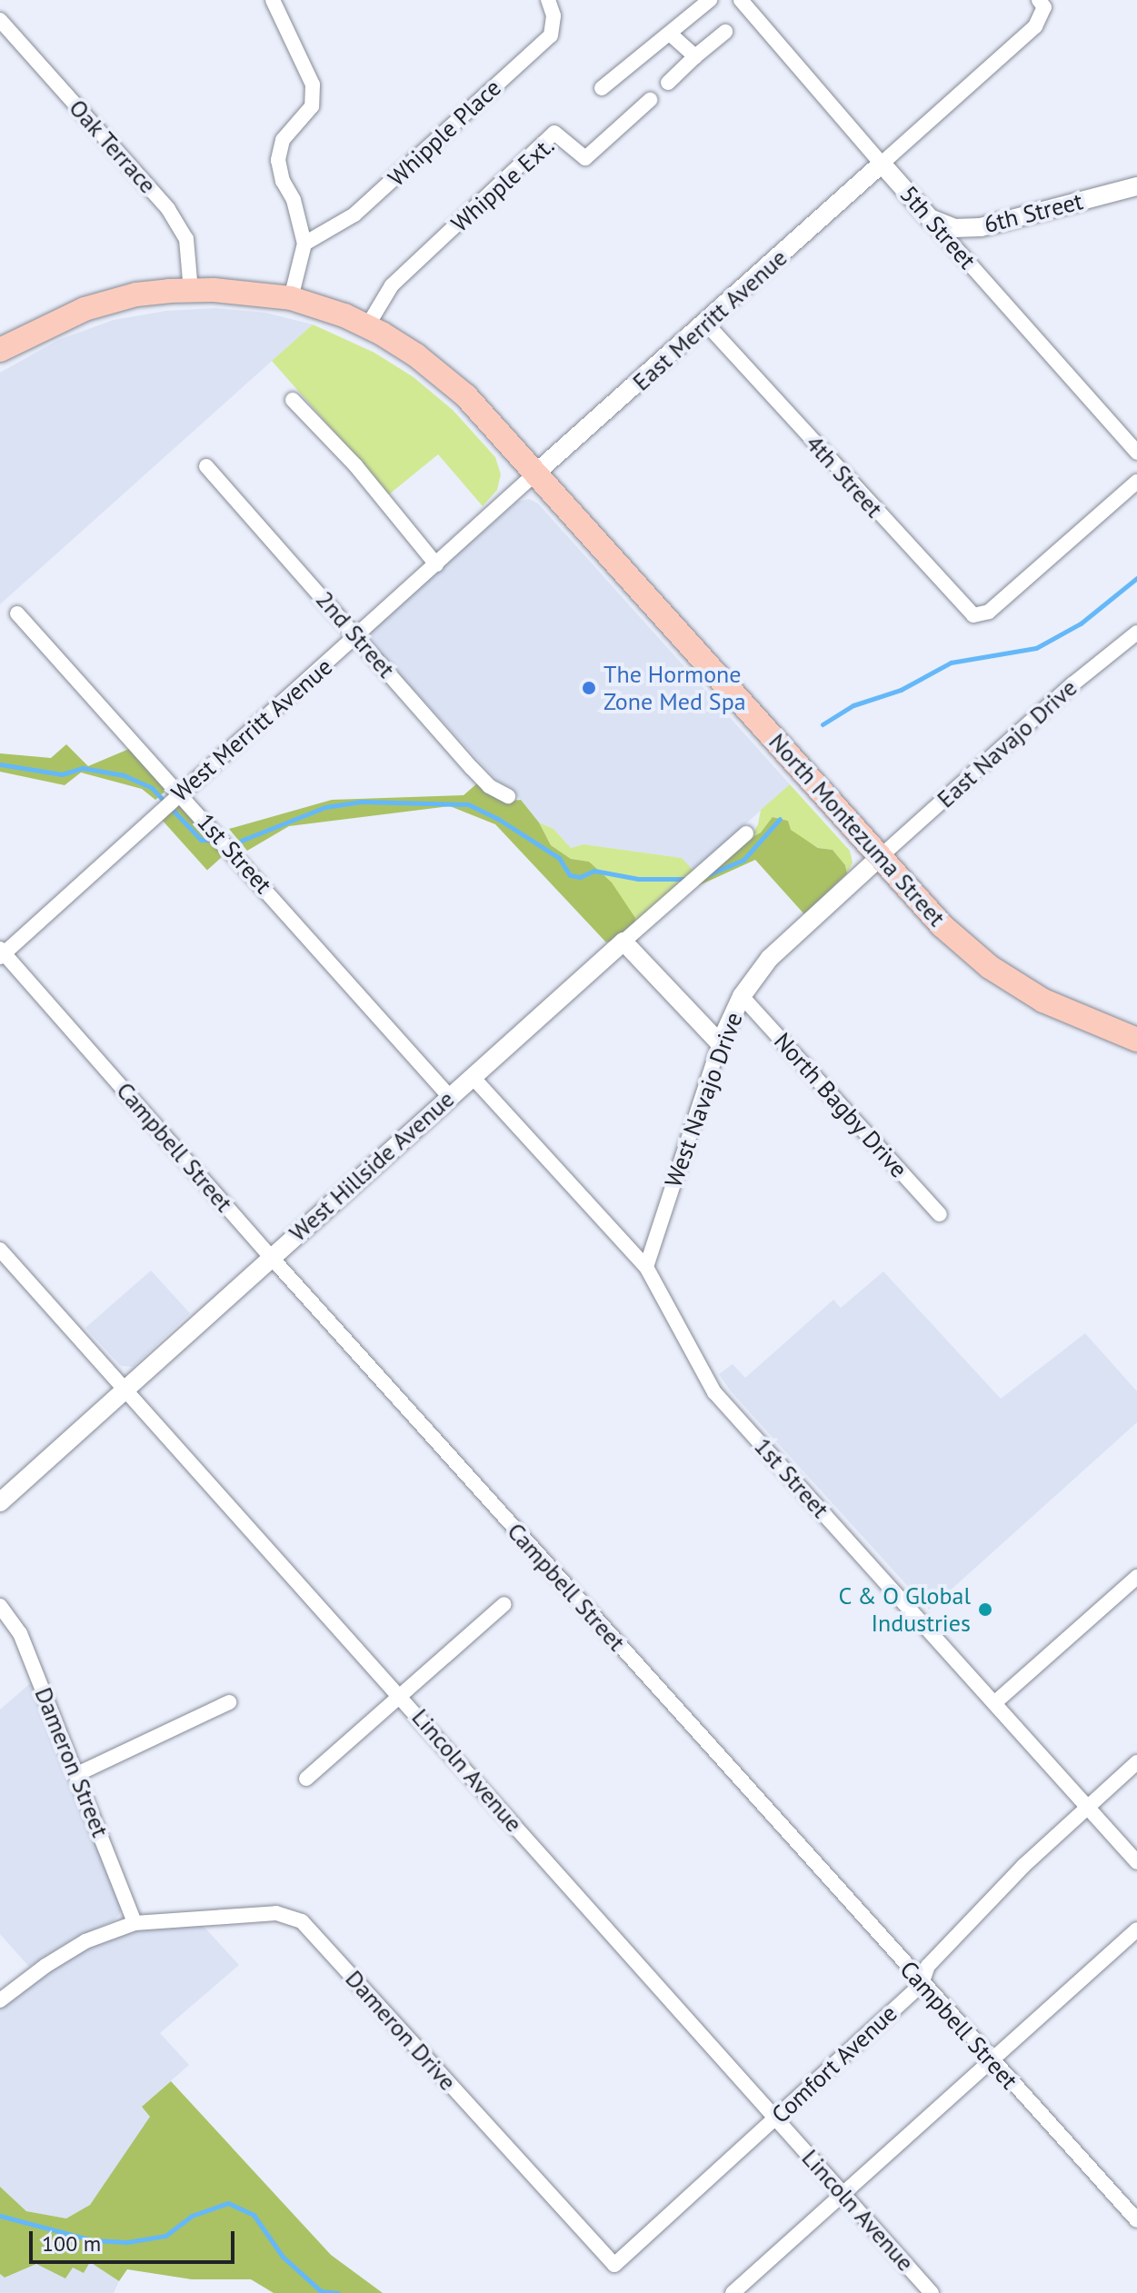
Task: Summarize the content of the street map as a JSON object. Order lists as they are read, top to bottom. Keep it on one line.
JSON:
{"streets":{"main road":["North Montezuma Street"],"street":["Whipple Place","Oak Terrace","Whipple Ext.","6th Street","5th Street","East Merritt Avenue","4th Street","2nd Street","West Merritt Avenue","East Navajo Drive","1st Street","West Navajo Drive","North Bagby Drive","Campbell Street","West Hillside Avenue","Dameron Street","Lincoln Avenue","Dameron Drive","Comfort Avenue"]},"crossings":[["Oak Terrace","North Montezuma Street"],["Whipple Ext.","North Montezuma Street"],["6th Street","5th Street"],["5th Street","East Merritt Avenue"],["East Merritt Avenue","4th Street"],["East Merritt Avenue","West Merritt Avenue"],["East Merritt Avenue","North Montezuma Street"],["2nd Street","West Merritt Avenue"],["West Merritt Avenue","North Montezuma Street"],["West Merritt Avenue","1st Street"],["West Merritt Avenue","Campbell Street"],["East Navajo Drive","North Montezuma Street"],["East Navajo Drive","West Navajo Drive"],["North Montezuma Street","West Navajo Drive"],["1st Street","West Navajo Drive"],["1st Street","West Hillside Avenue"],["1st Street","Comfort Avenue"],["West Navajo Drive","North Bagby Drive"],["Campbell Street","West Hillside Avenue"],["Campbell Street","Comfort Avenue"],["West Hillside Avenue","Lincoln Avenue"],["Dameron Street","Dameron Drive"],["Lincoln Avenue","Comfort Avenue"],["Dameron Drive","Comfort Avenue"]],"places":["The Hormone Zone Med Spa","C & O Global Industries"],"scale_bar":"100 m"}
